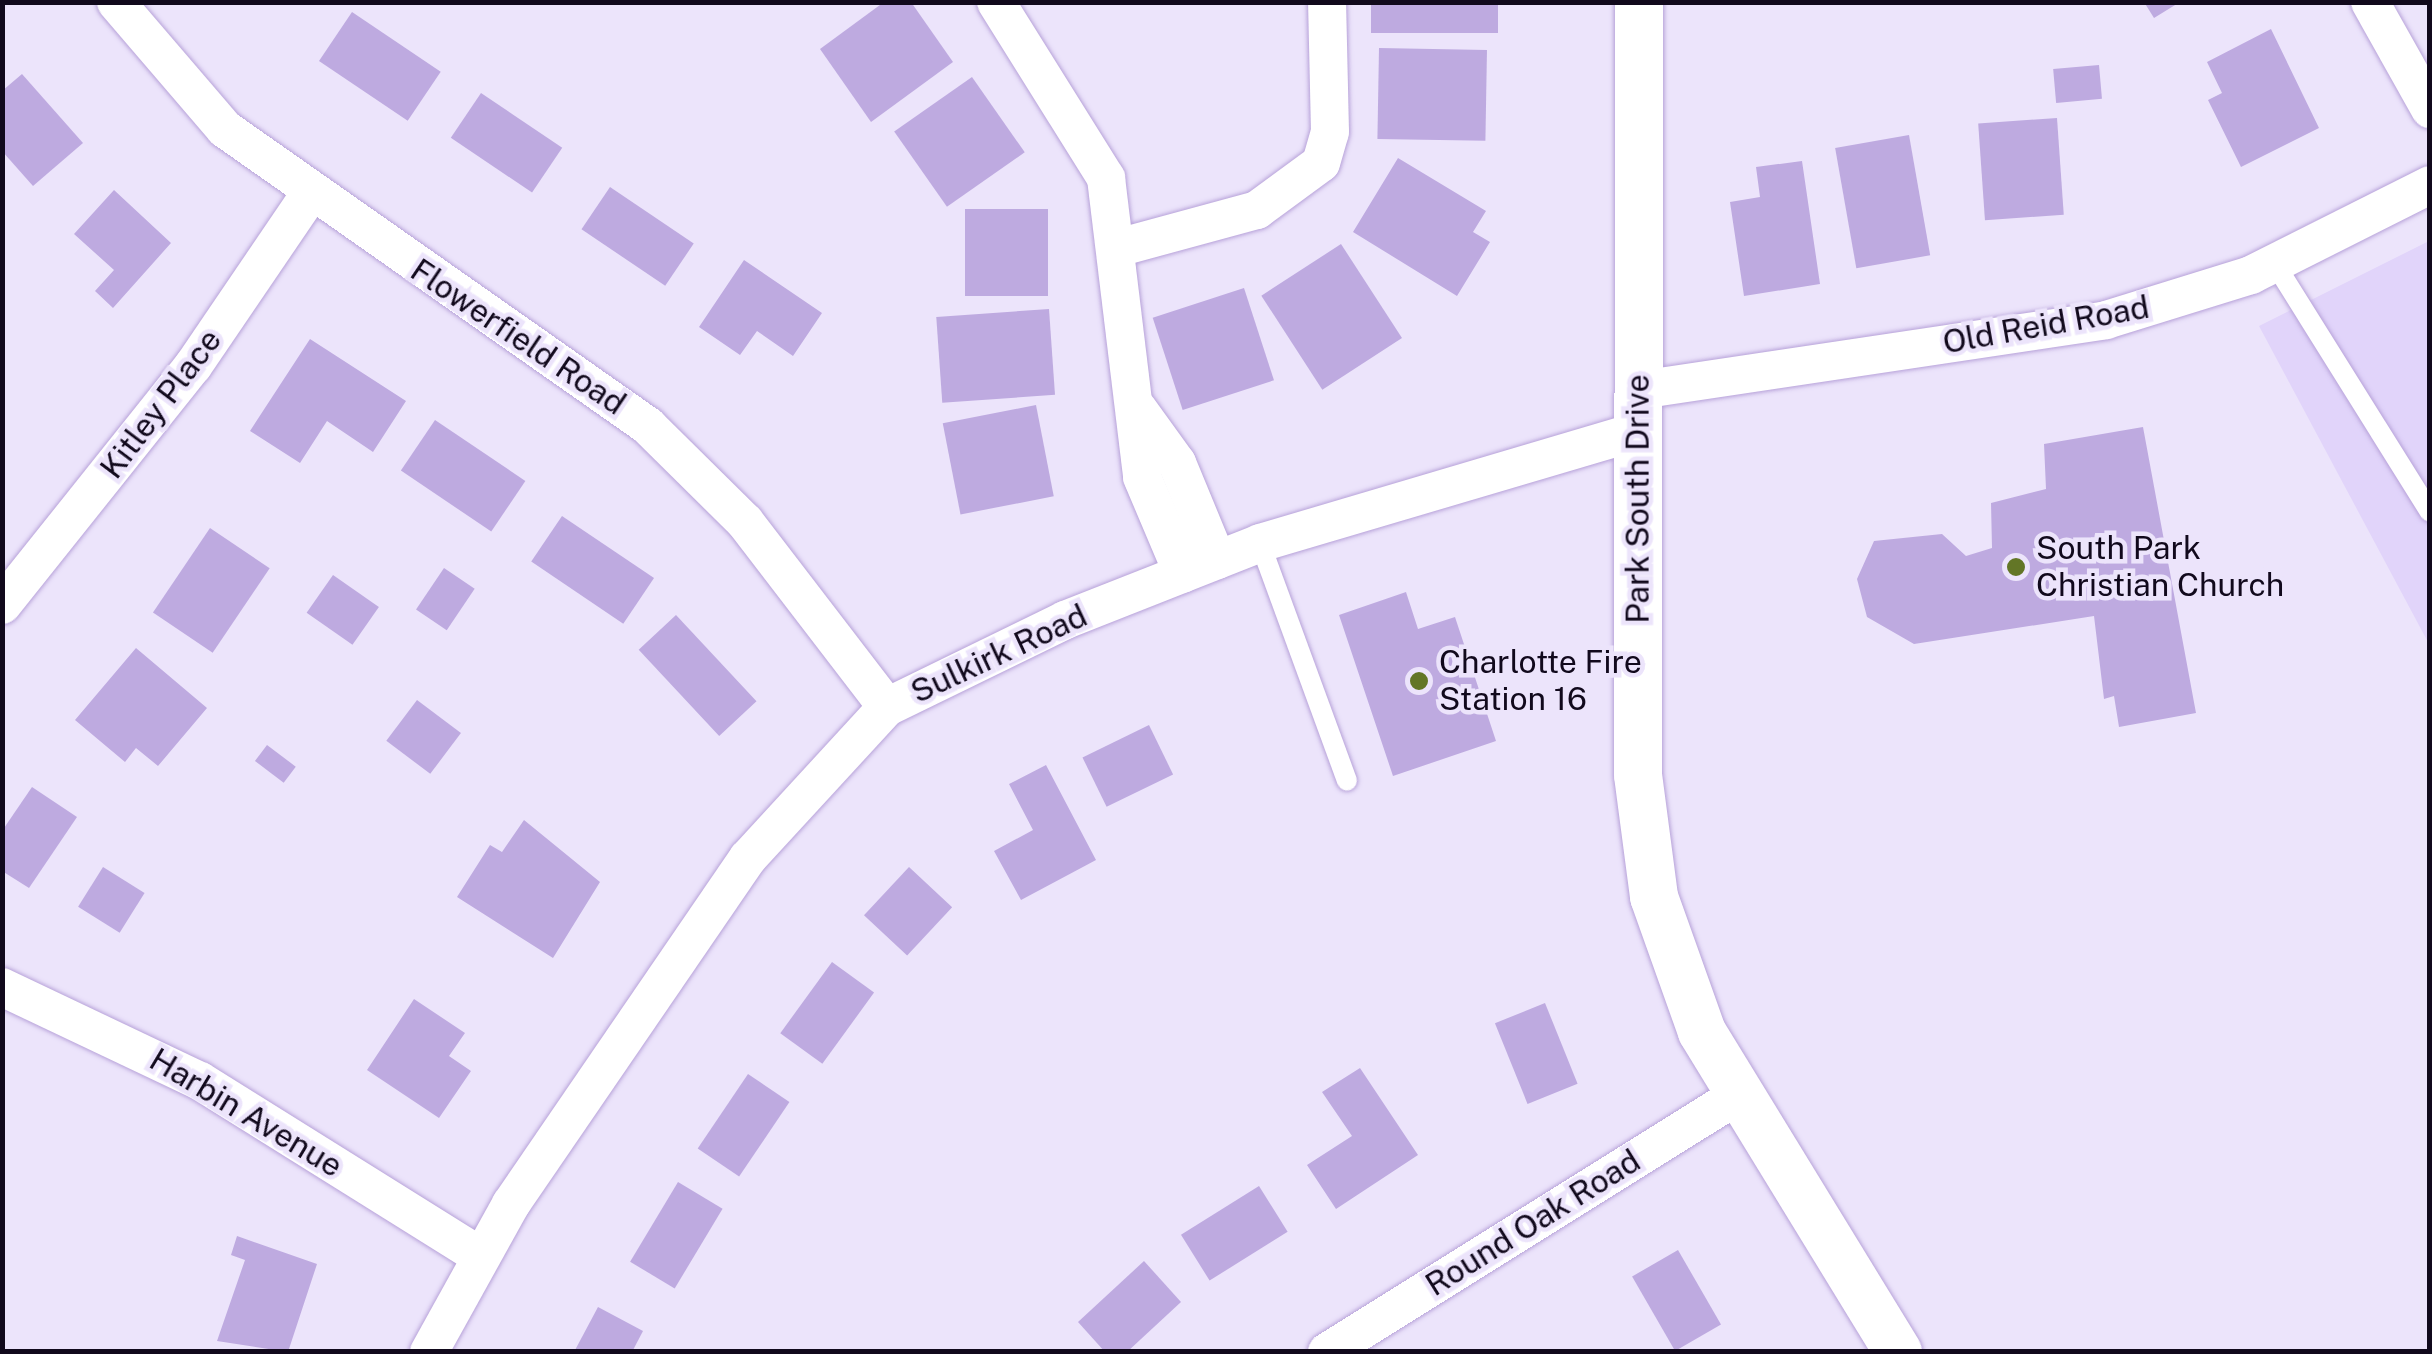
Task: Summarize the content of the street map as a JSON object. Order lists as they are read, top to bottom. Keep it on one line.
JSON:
{"streets":{"street":["Old Reid Road","Flowerfield Road","Kitley Place","Park South Drive","Sulkirk Road","Harbin Avenue","Round Oak Road"]},"crossings":[["Old Reid Road","Park South Drive"],["Old Reid Road","Sulkirk Road"],["Flowerfield Road","Kitley Place"],["Flowerfield Road","Sulkirk Road"],["Park South Drive","Sulkirk Road"],["Park South Drive","Round Oak Road"],["Sulkirk Road","Harbin Avenue"]],"places":["South Park Christian Church","Charlotte Fire Station 16"]}
